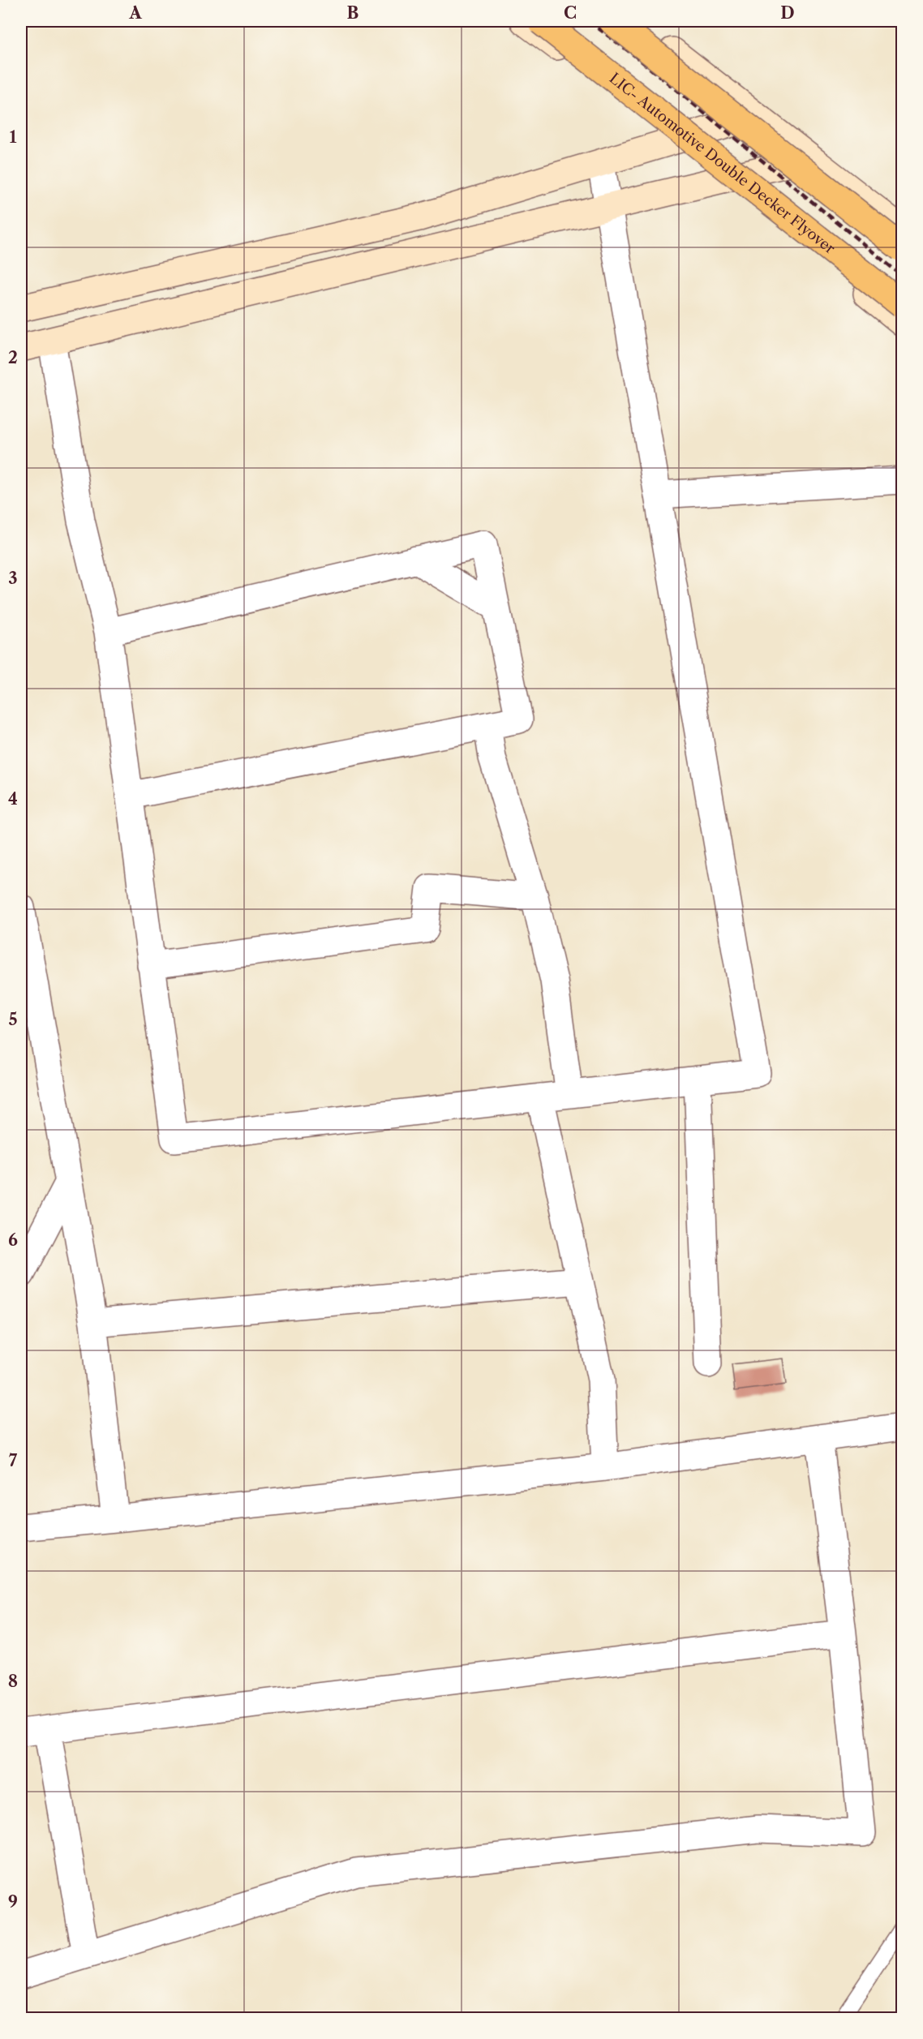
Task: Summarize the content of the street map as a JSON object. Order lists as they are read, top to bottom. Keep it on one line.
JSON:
{"streets":{"main road":["LIC- Automotive Double Decker Flyover"]},"grid":{"columns":["A","B","C","D"],"rows":["1","2","3","4","5","6","7","8","9"]}}
